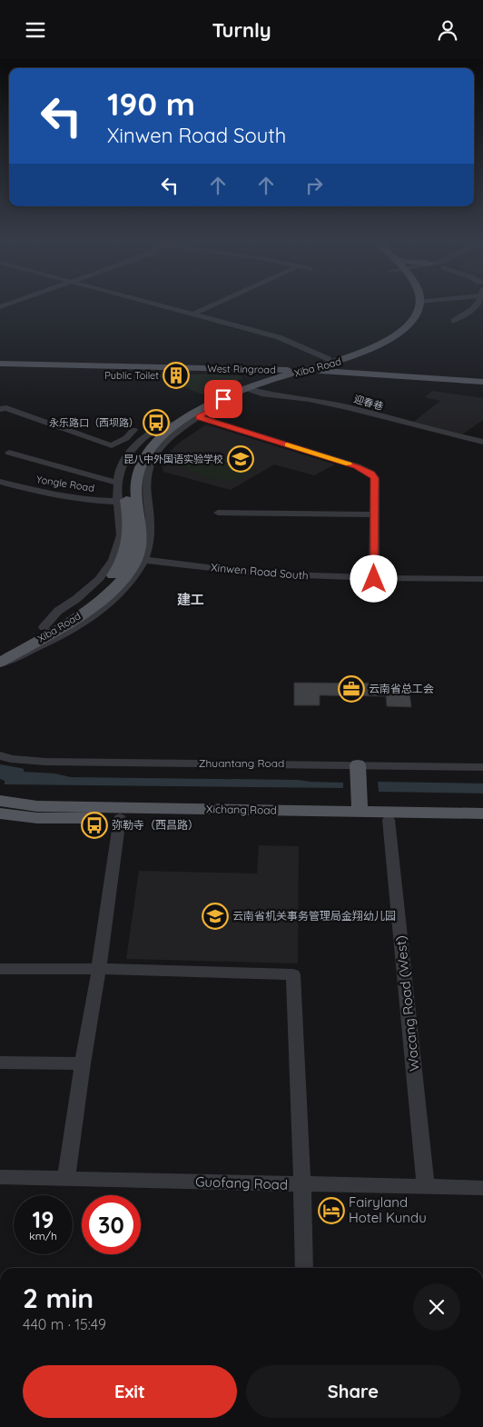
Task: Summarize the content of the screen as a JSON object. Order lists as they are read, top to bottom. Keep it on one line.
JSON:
{"streets":{"main road":["Xiba Road","West Ringroad","Xichang Road"],"street":["迎春巷","Yongle Road","Xinwen Road South","Zhuantang Road","Wacang Road (West)","Guofang Road"]},"crossings":[["Xiba Road","West Ringroad"],["Xiba Road","迎春巷"],["Xiba Road","Yongle Road"],["Xichang Road","Wacang Road (West)"],["Wacang Road (West)","Guofang Road"]],"districts":["建工"],"places":{"building":["Public Toilet"],"bus stop":["永乐路口（西坝路）","弥勒寺（西昌路）"],"school or university":["昆八中外国语实验学校","云南省机关事务管理局金翔幼儿园"],"office":["云南省总工会"],"hotel":["Fairyland Hotel Kundu"]},"page":{"header":"Turnly","turn":["190 m","Xinwen Road South"],"speed":"19 km/h","limit":"30","heading":["2 min","440 m · 15:49"],"buttons":["Exit","Share"]}}
